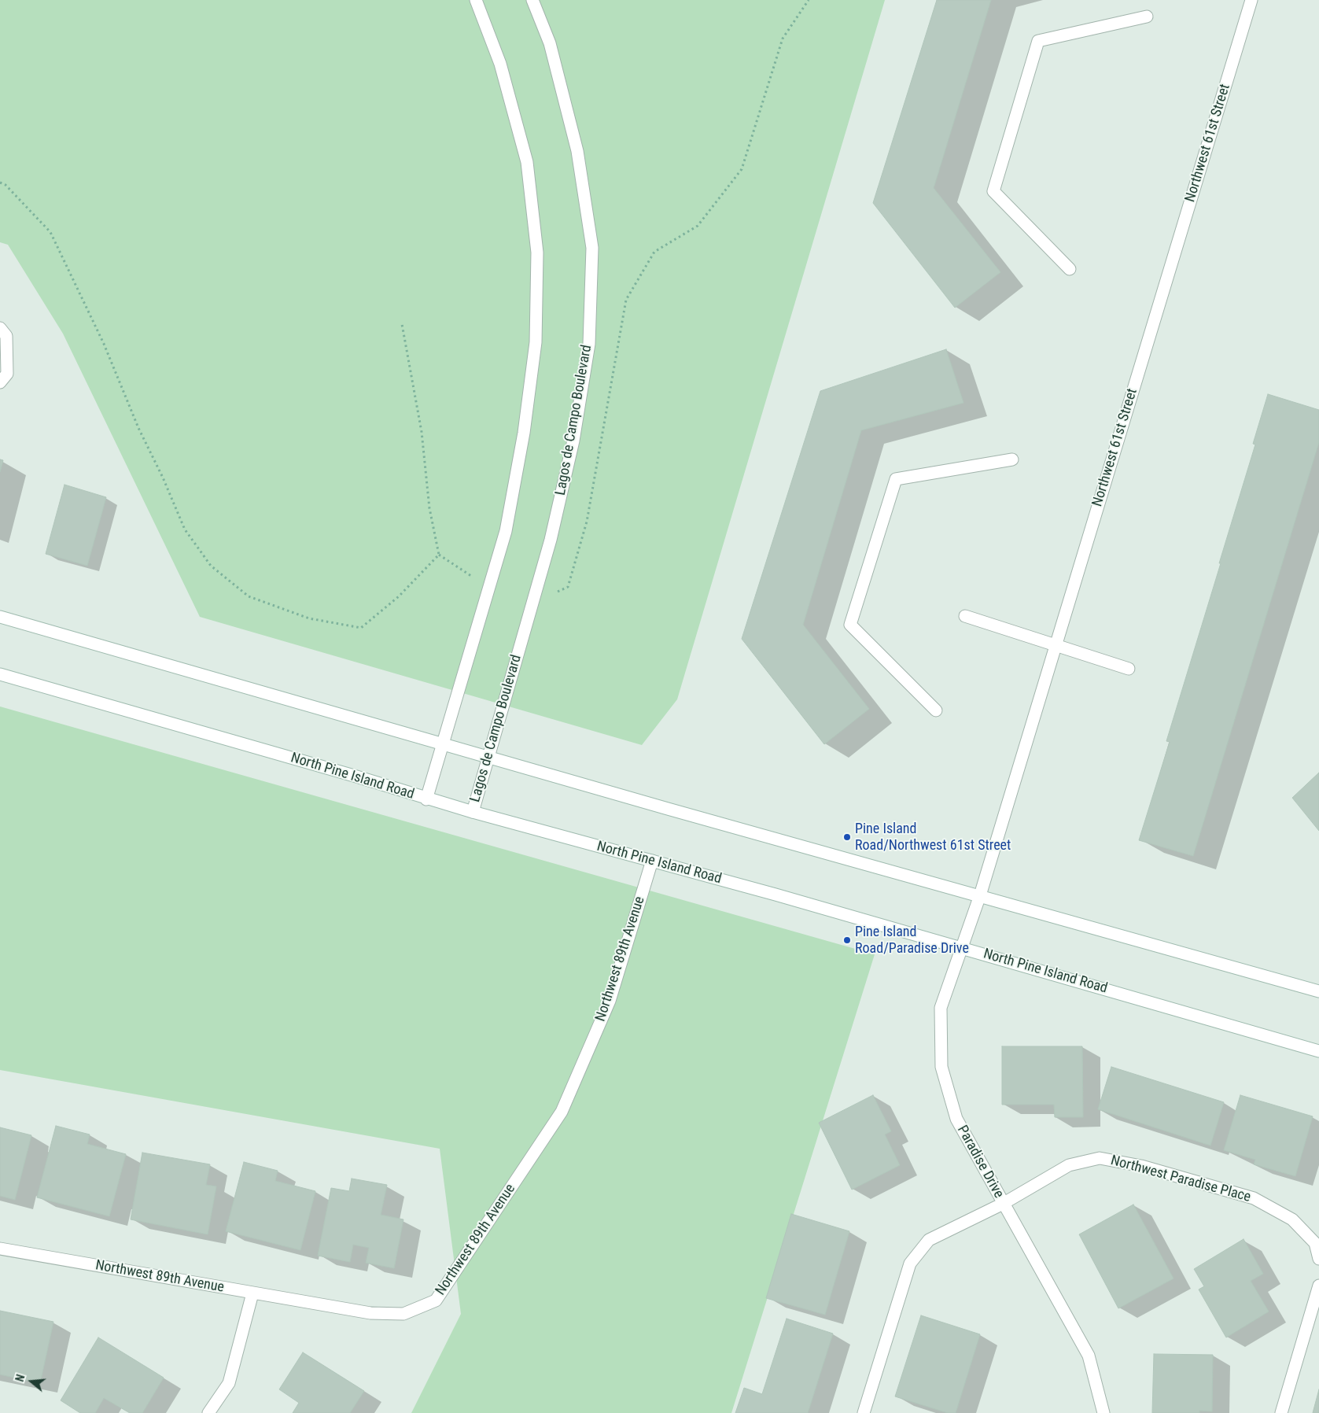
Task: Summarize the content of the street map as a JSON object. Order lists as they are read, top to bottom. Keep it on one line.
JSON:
{"streets":{"street":["Northwest 61st Street","Lagos de Campo Boulevard","North Pine Island Road","Northwest 89th Avenue","Paradise Drive","Northwest Paradise Place"]},"crossings":[["Northwest 61st Street","Paradise Drive"],["Lagos de Campo Boulevard","North Pine Island Road"],["North Pine Island Road","Northwest 89th Avenue"],["North Pine Island Road","Paradise Drive"],["Paradise Drive","Northwest Paradise Place"]],"places":["Pine Island Road/Northwest 61st Street","Pine Island Road/Paradise Drive"],"north":"left"}
